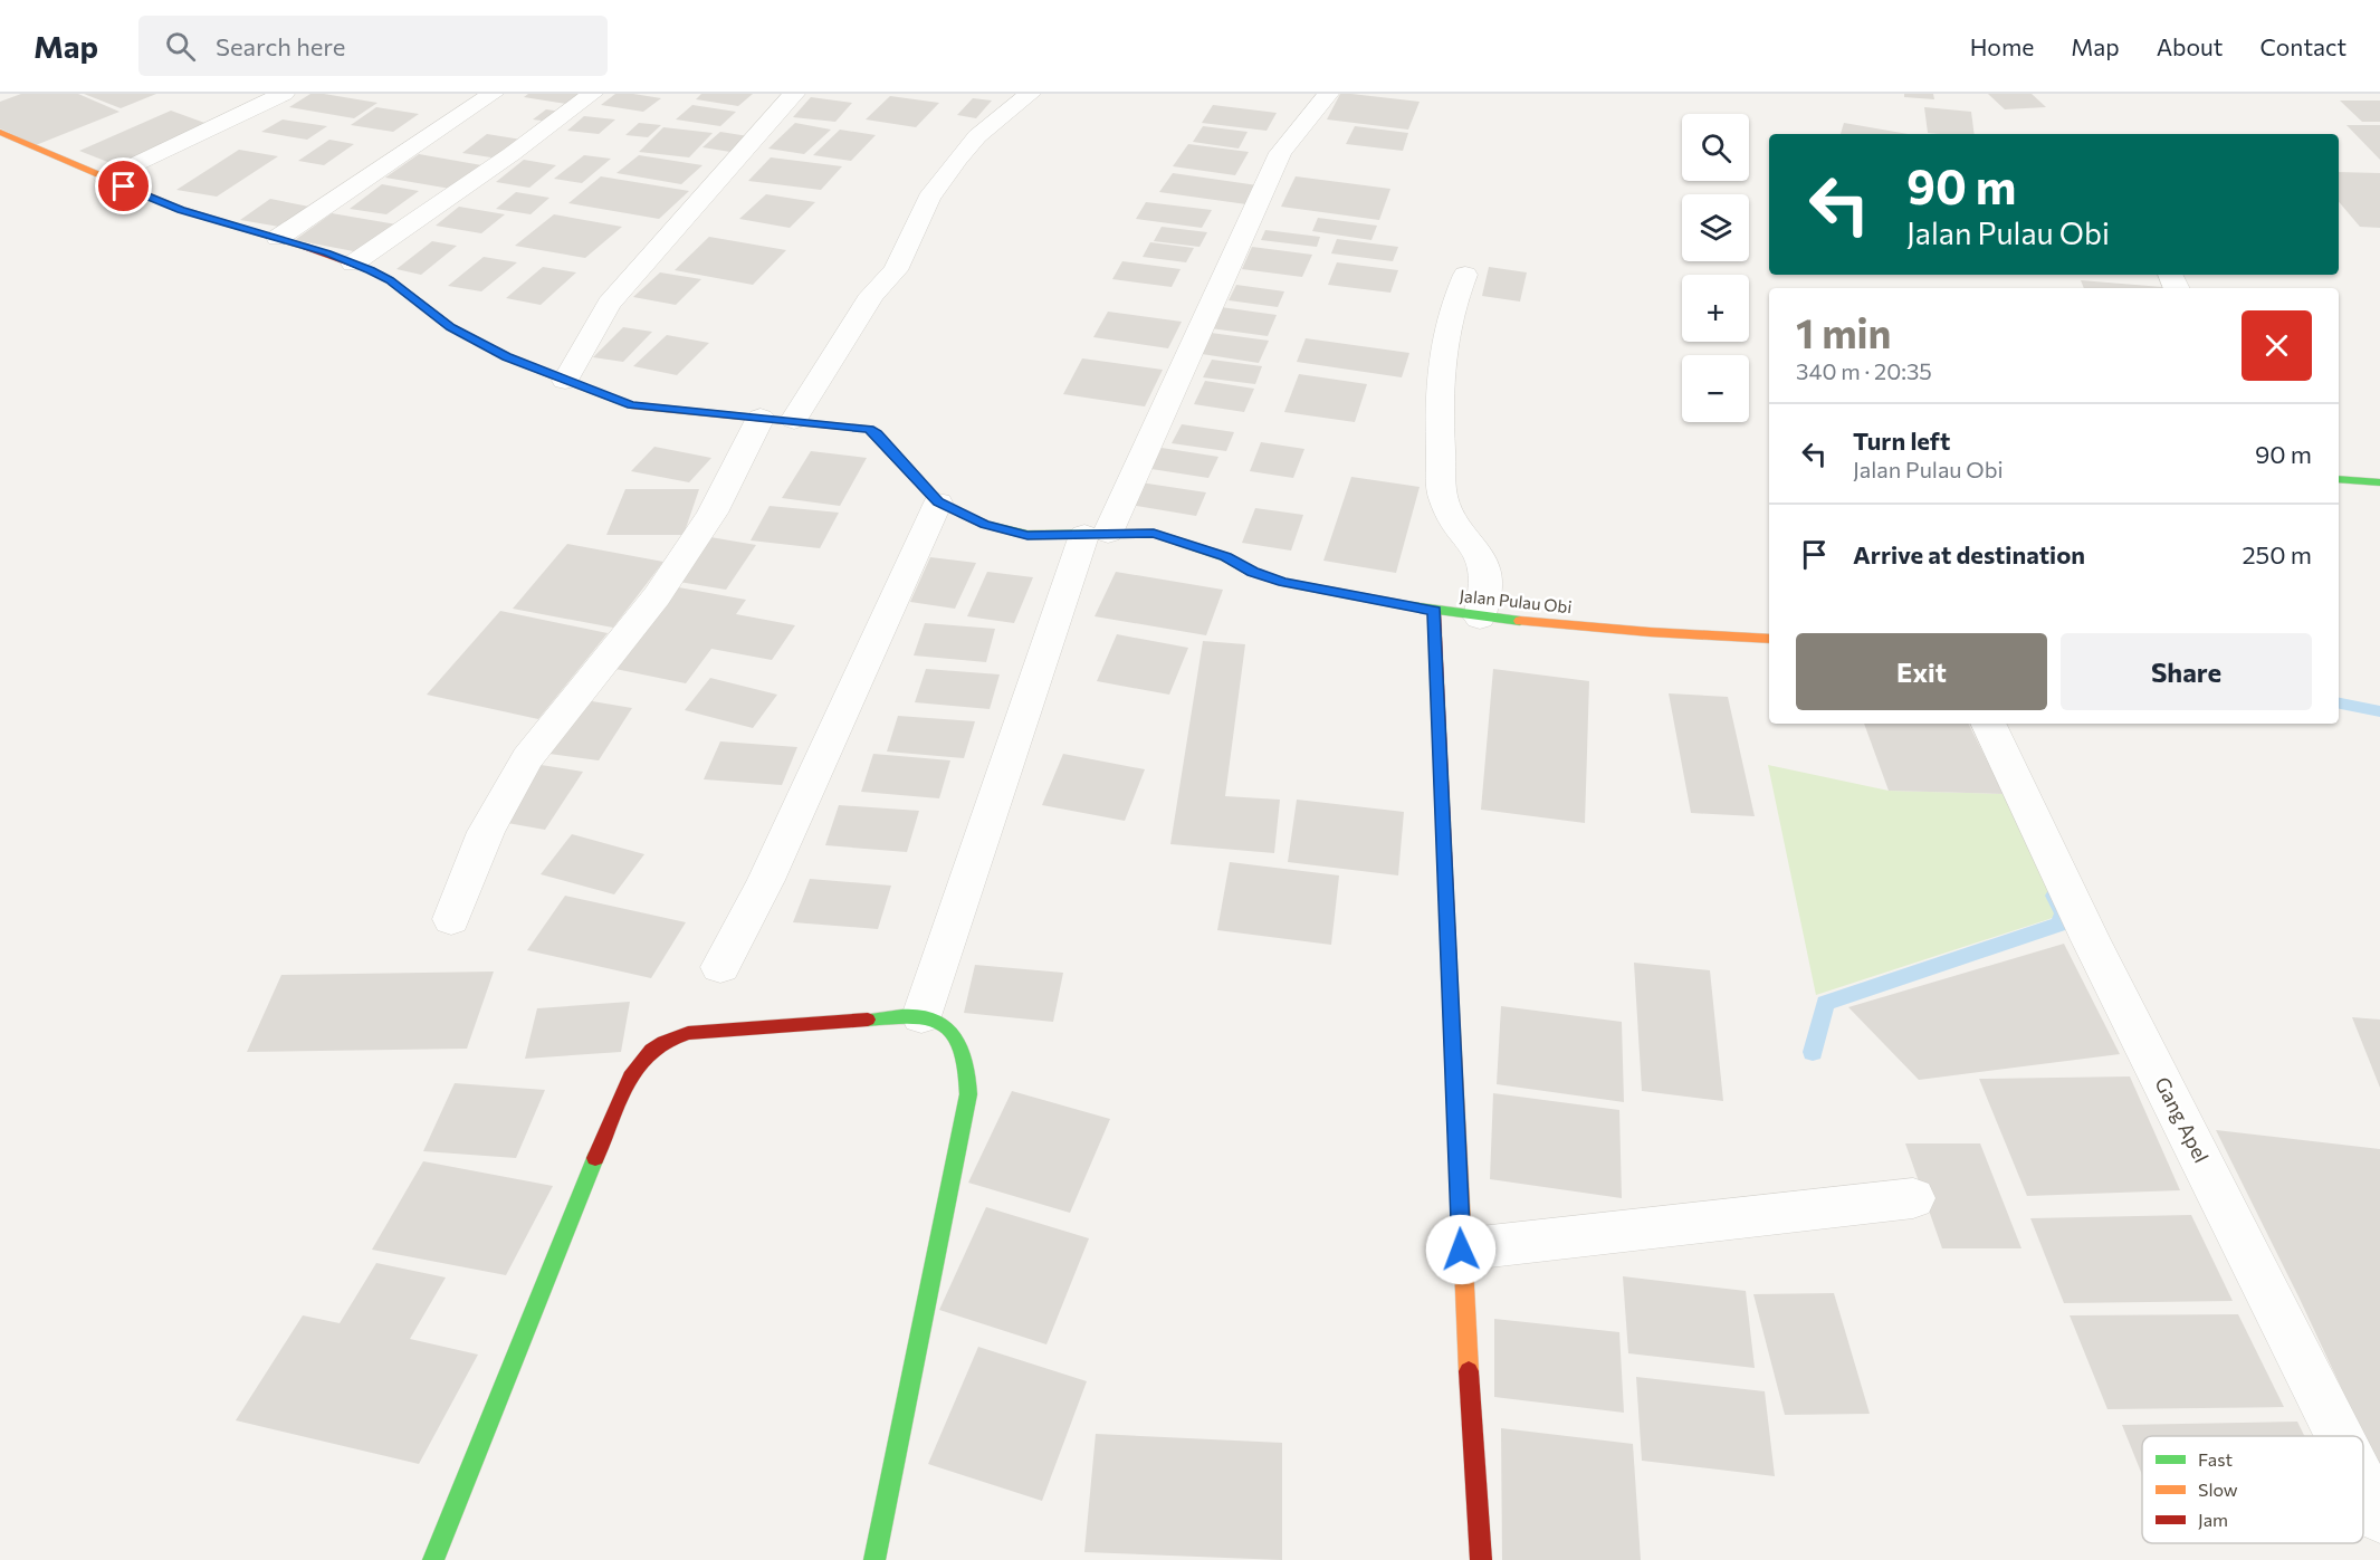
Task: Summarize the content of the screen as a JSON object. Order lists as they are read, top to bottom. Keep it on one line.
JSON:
{"streets":{"street":["Jalan Pulau Obi","Gang Apel"]},"legend":["Fast","Slow","Jam"],"page":{"header":"Map","search":"Search here","nav":["Home","Map","About","Contact"],"map_buttons":["+","−"],"turn":["90 m","Jalan Pulau Obi"],"heading":["1 min","340 m · 20:35"],"list":[{"name":"Turn left","note":"Jalan Pulau Obi","value":"90 m"},{"name":"Arrive at destination","value":"250 m"}],"buttons":["Exit","Share"]}}
